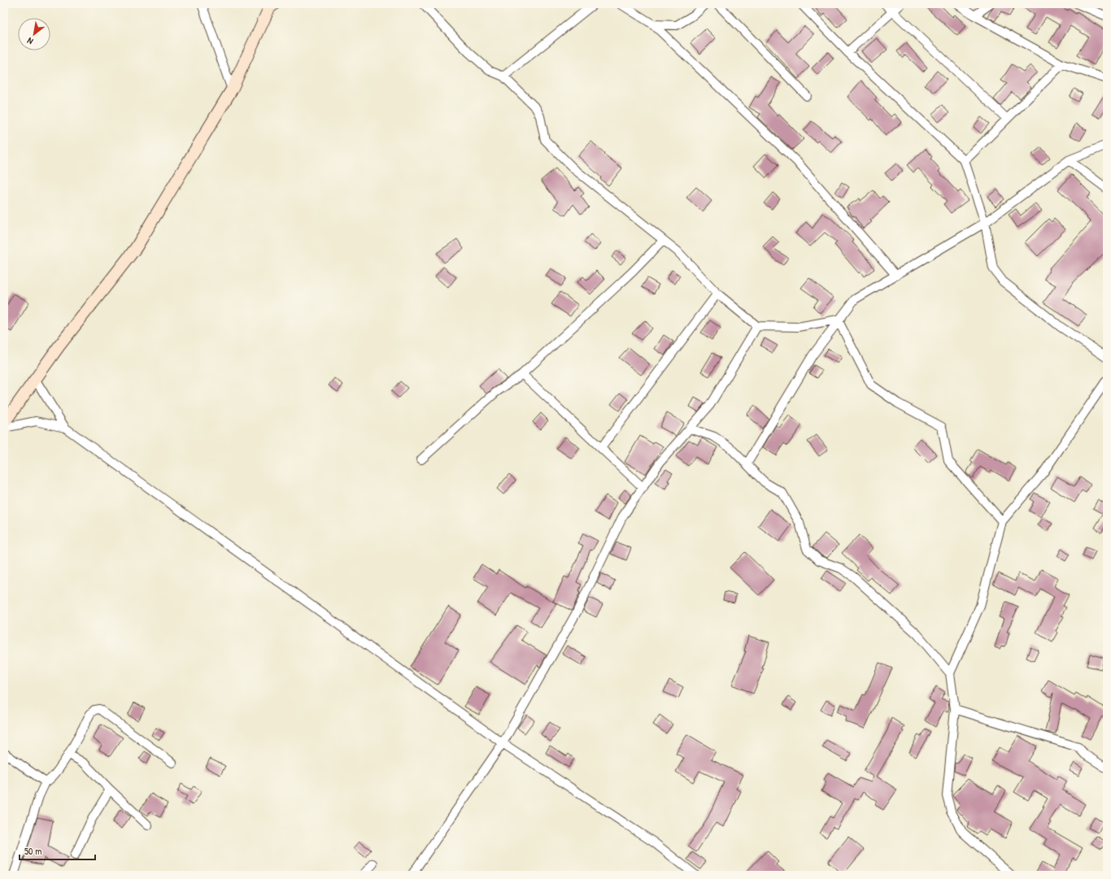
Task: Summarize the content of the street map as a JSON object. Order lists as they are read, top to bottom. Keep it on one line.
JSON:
{"scale_bar":"50 m","north":"bottom left"}
